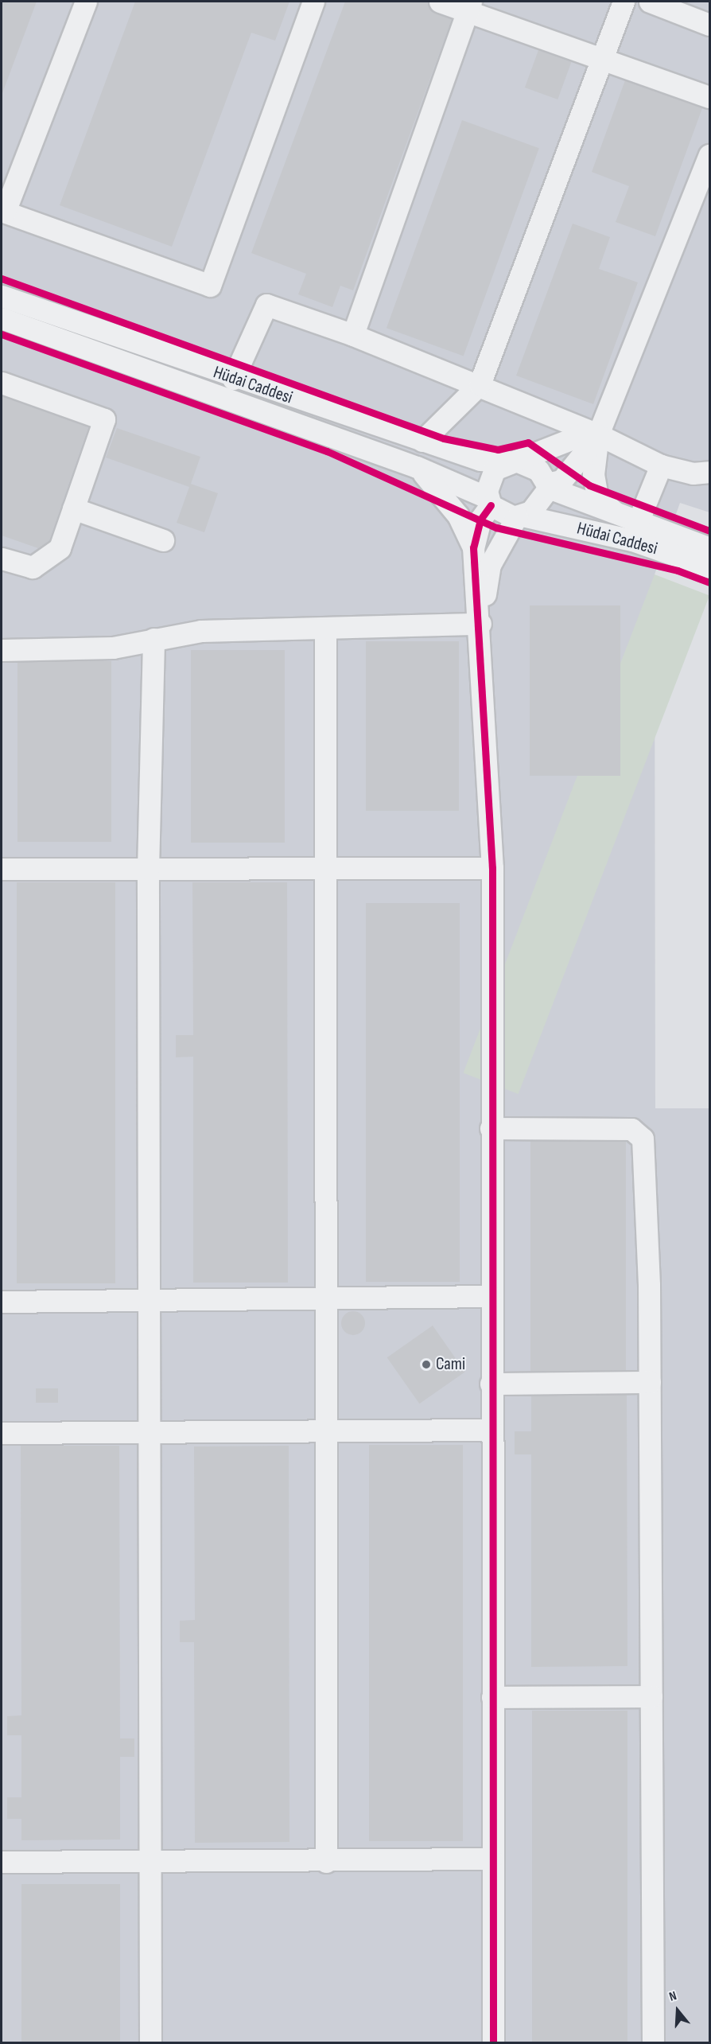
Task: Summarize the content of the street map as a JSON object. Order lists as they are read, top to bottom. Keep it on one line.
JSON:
{"streets":{"street":["Hüdai Caddesi"]},"places":["Cami"],"north":"top"}
